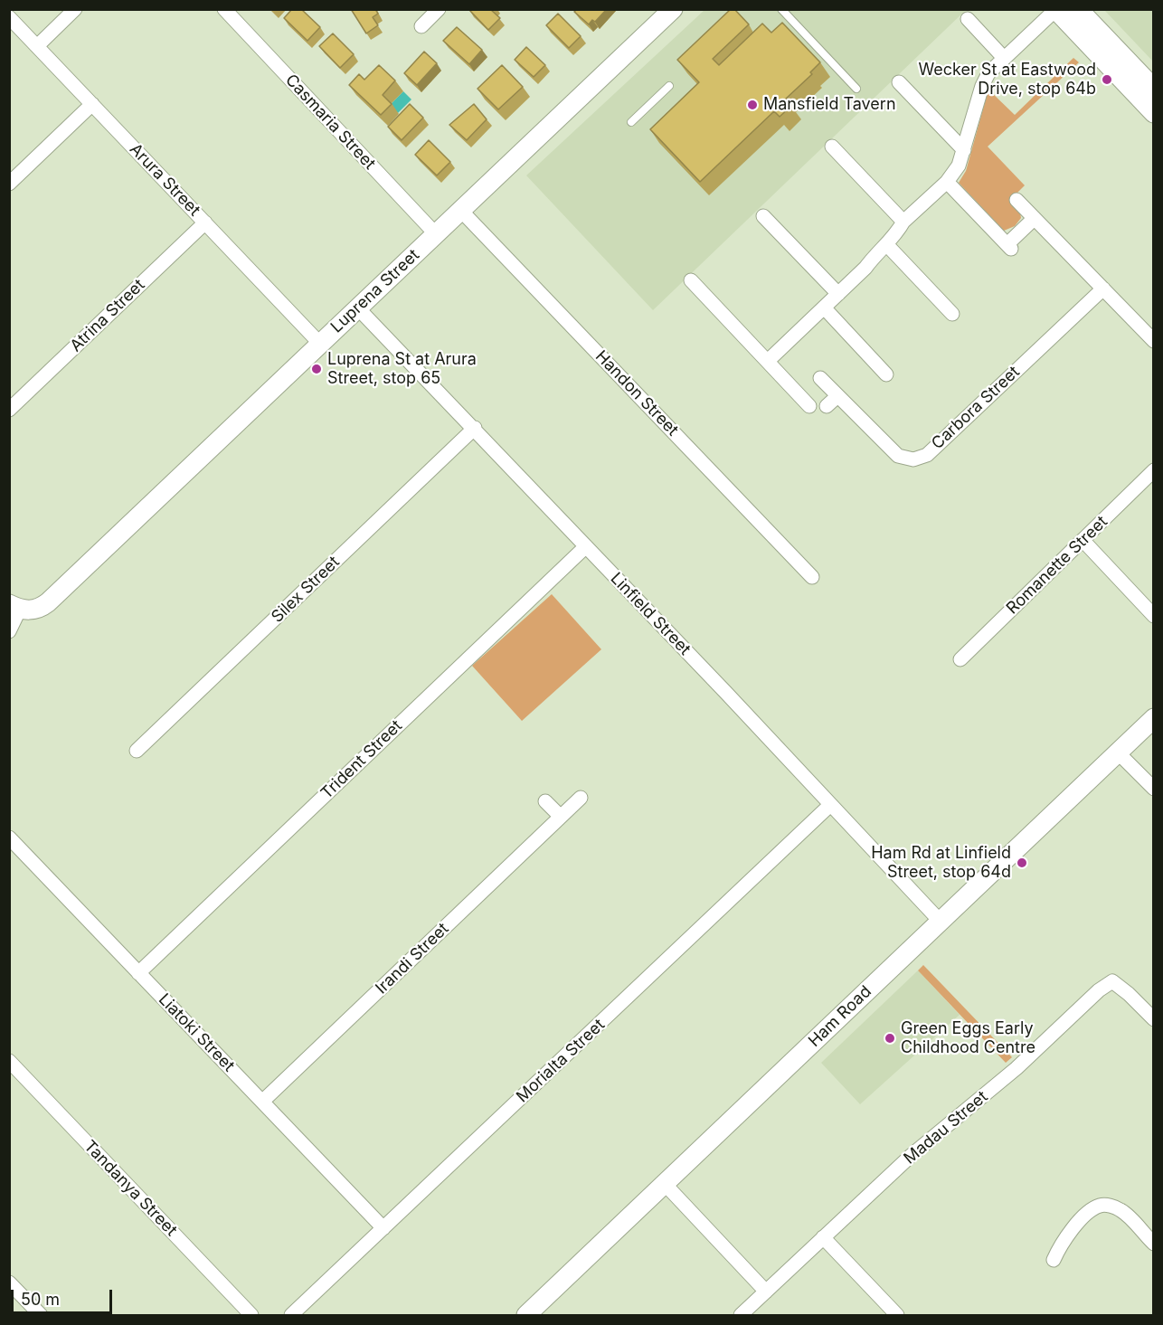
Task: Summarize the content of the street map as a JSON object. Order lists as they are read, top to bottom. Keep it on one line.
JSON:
{"streets":{"street":["Casmaria Street","Arura Street","Luprena Street","Atrina Street","Handon Street","Carbora Street","Romanette Street","Silex Street","Linfield Street","Trident Street","Irandi Street","Ham Road","Liatoki Street","Morialta Street","Madau Street","Tandanya Street"]},"crossings":[["Casmaria Street","Luprena Street"],["Arura Street","Luprena Street"],["Arura Street","Atrina Street"],["Luprena Street","Handon Street"],["Luprena Street","Linfield Street"],["Silex Street","Linfield Street"],["Linfield Street","Trident Street"],["Linfield Street","Ham Road"],["Linfield Street","Morialta Street"],["Trident Street","Liatoki Street"],["Irandi Street","Liatoki Street"],["Liatoki Street","Morialta Street"]],"places":["Wecker St at Eastwood Drive, stop 64b","Mansfield Tavern","Luprena St at Arura Street, stop 65","Ham Rd at Linfield Street, stop 64d","Green Eggs Early Childhood Centre"],"scale_bar":"50 m"}
